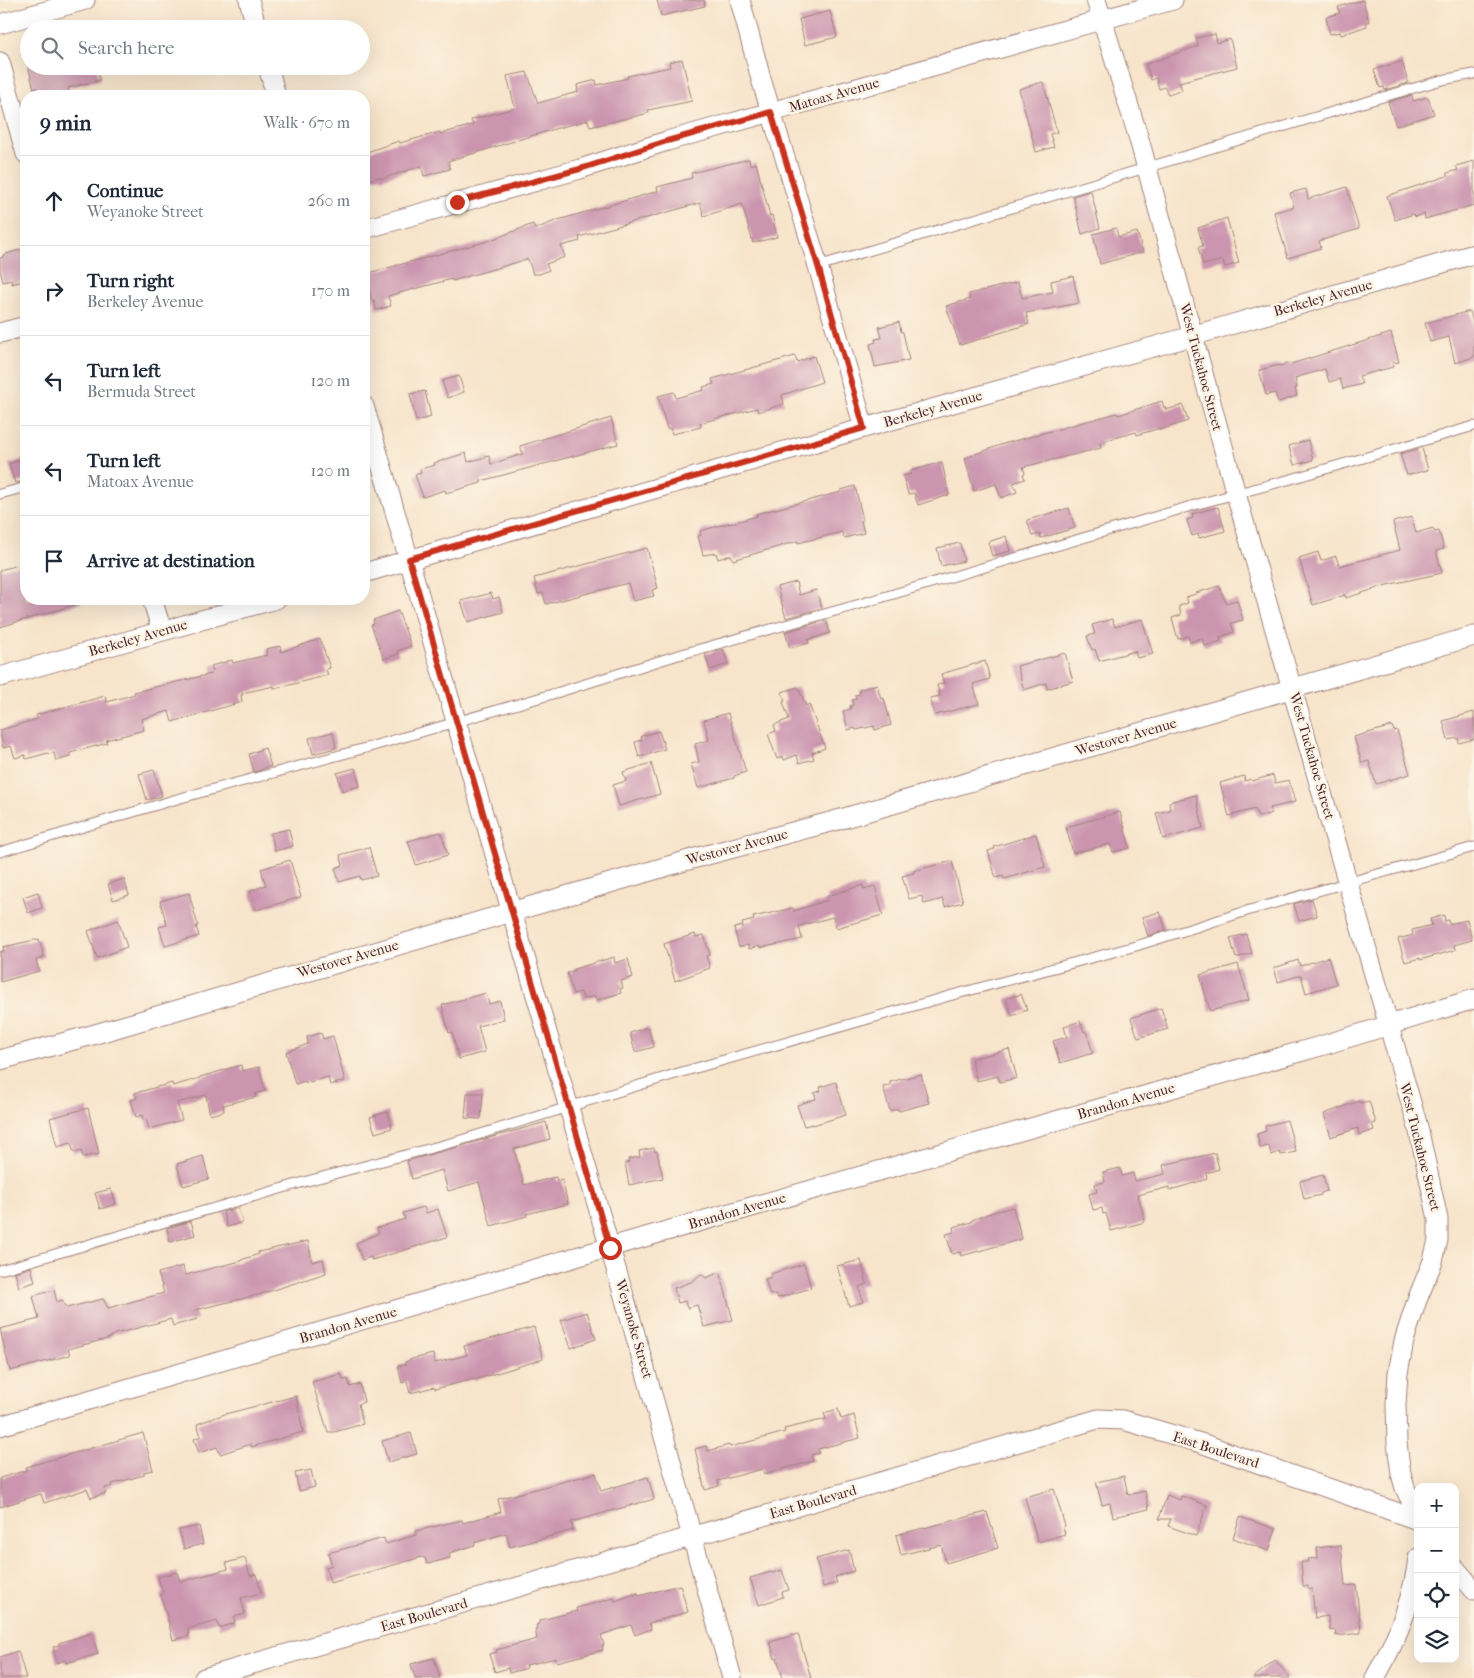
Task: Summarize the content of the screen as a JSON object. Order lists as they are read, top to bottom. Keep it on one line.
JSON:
{"streets":{"street":["Matoax Avenue","Berkeley Avenue","West Tuckahoe Street","Westover Avenue","Brandon Avenue","Weyanoke Street","East Boulevard"]},"crossings":[["Matoax Avenue","West Tuckahoe Street"],["Berkeley Avenue","West Tuckahoe Street"],["Berkeley Avenue","Weyanoke Street"],["West Tuckahoe Street","Westover Avenue"],["West Tuckahoe Street","Brandon Avenue"],["Westover Avenue","Weyanoke Street"],["Brandon Avenue","Weyanoke Street"],["Weyanoke Street","East Boulevard"]],"page":{"search":"Search here","heading":["9 min","Walk · 670 m"],"list":[["Continue","Weyanoke Street","260 m"],["Turn right","Berkeley Avenue","170 m"],["Turn left","Bermuda Street","120 m"],["Turn left","Matoax Avenue","120 m"],"Arrive at destination"],"map_buttons":["+","−"]}}
